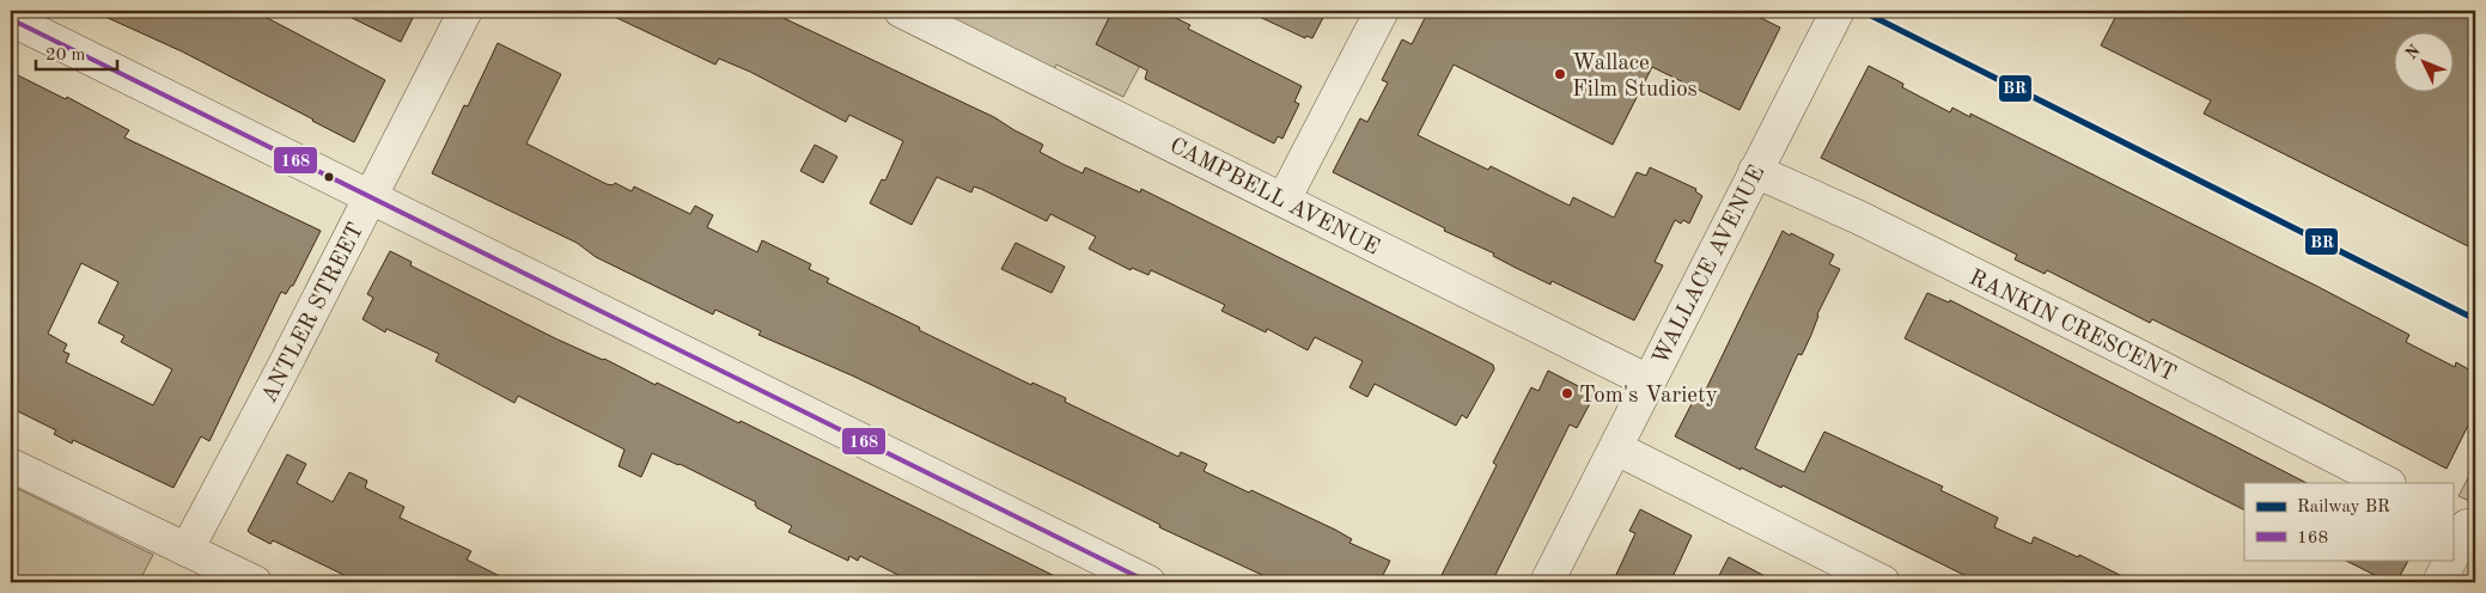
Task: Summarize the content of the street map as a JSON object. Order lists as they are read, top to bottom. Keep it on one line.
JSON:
{"streets":{"street":["CAMPBELL AVENUE","WALLACE AVENUE","ANTLER STREET","RANKIN CRESCENT"]},"crossings":[["CAMPBELL AVENUE","WALLACE AVENUE"],["WALLACE AVENUE","RANKIN CRESCENT"]],"places":["Wallace Film Studios","Tom's Variety"],"lines":["rail line BR","transit line 168"],"legend":["Railway BR","168"],"scale_bar":"20 m","north":"top left"}
